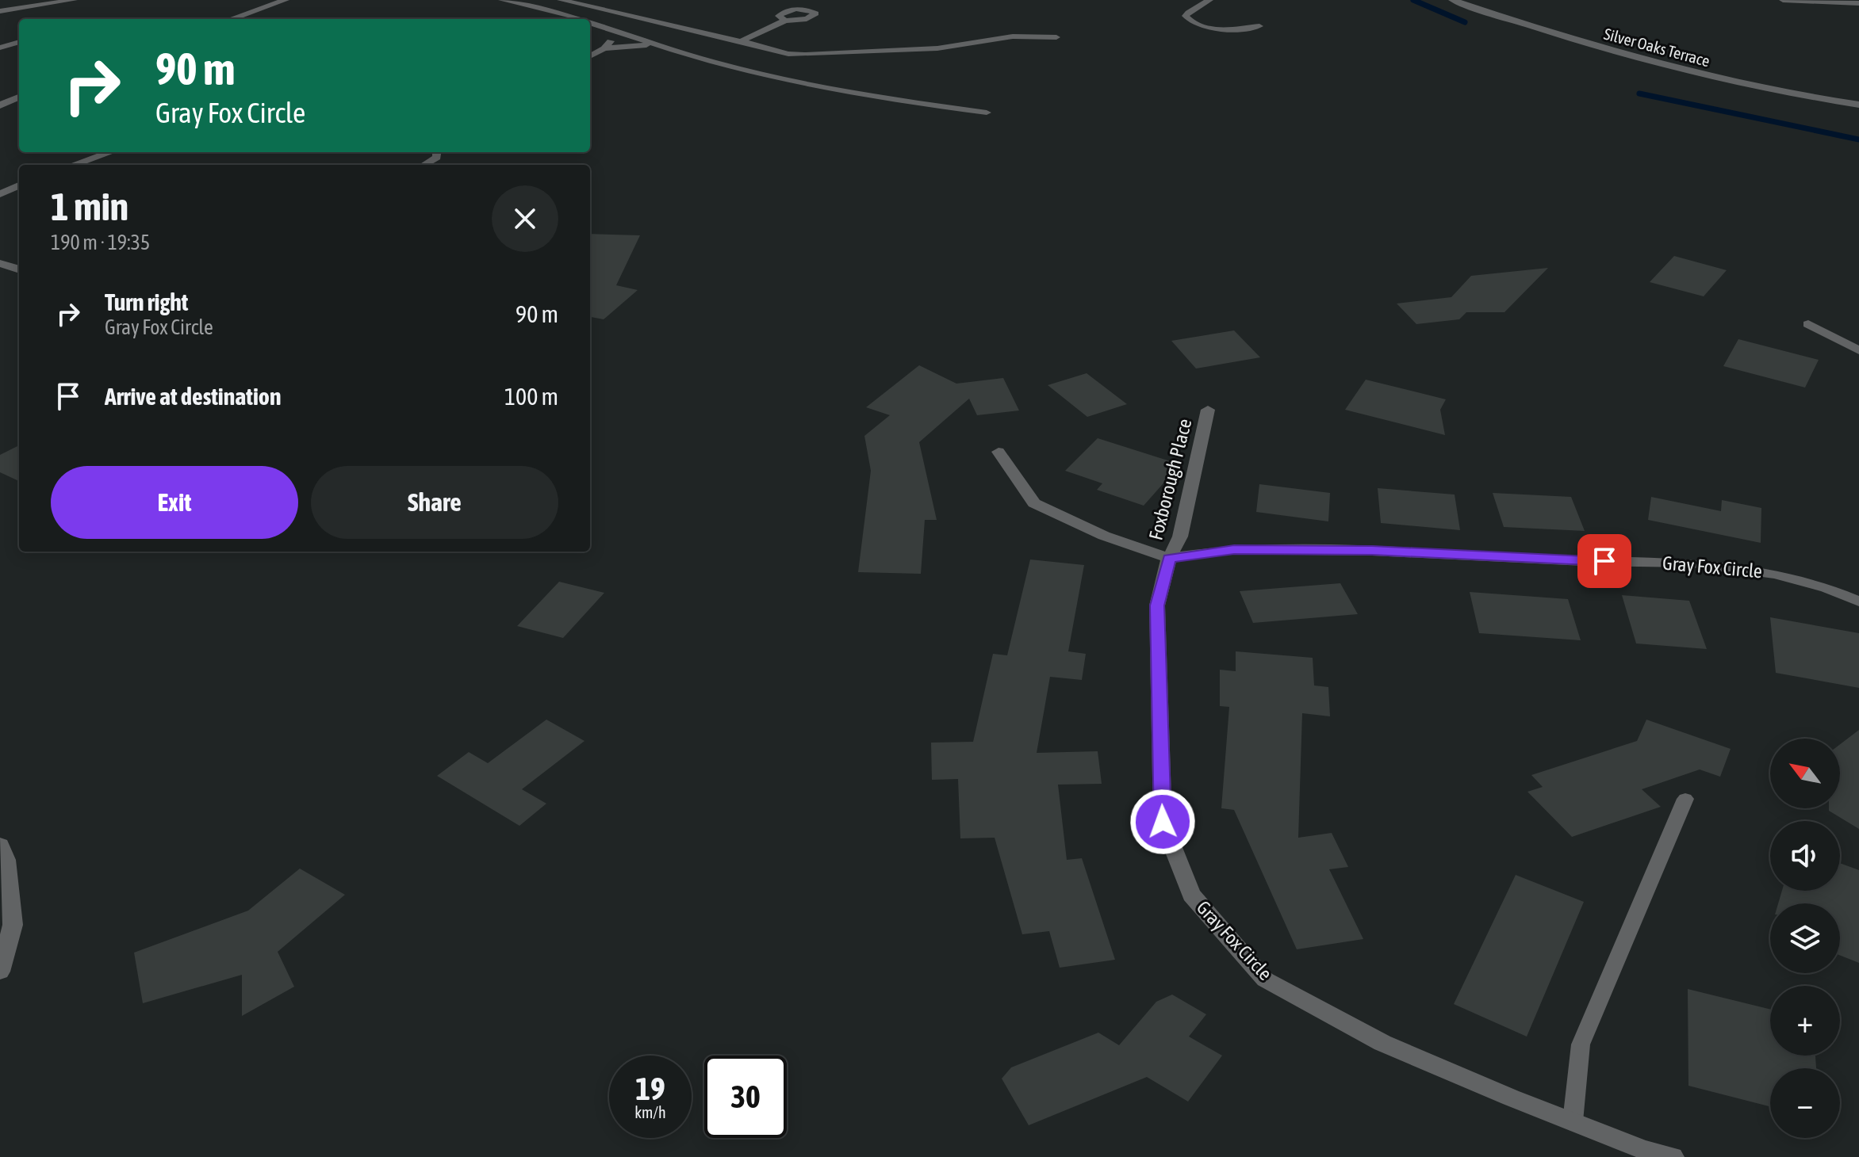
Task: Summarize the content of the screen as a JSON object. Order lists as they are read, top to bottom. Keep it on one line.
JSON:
{"streets":{"street":["Silver Oaks Terrace","Foxborough Place","Gray Fox Circle"]},"crossings":[["Foxborough Place","Gray Fox Circle"]],"north":"top left","page":{"turn":["90 m","Gray Fox Circle"],"heading":["1 min","190 m · 19:35"],"list":[{"name":"Turn right","note":"Gray Fox Circle","value":"90 m"},{"name":"Arrive at destination","value":"100 m"}],"buttons":["Exit","Share"],"map_buttons":["+","−"],"speed":"19 km/h","limit":"30"}}
